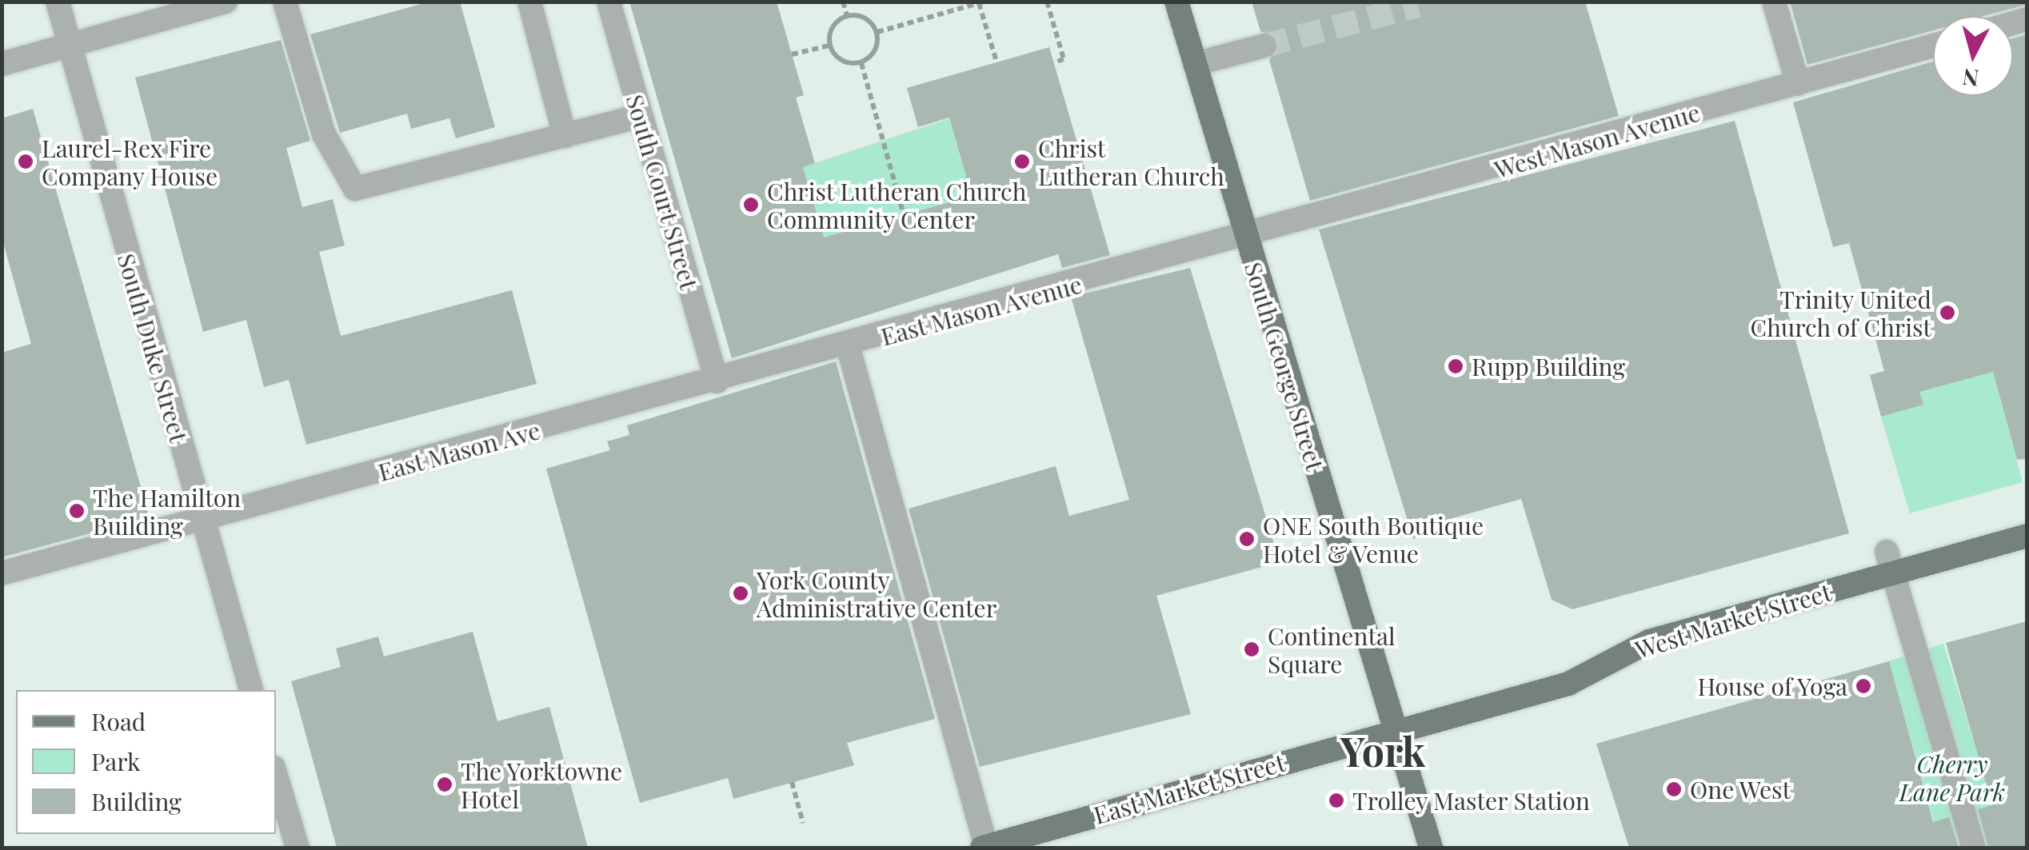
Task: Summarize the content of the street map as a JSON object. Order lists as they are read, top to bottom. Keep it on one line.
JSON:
{"streets":{"main road":["South George Street","West Market Street","East Market Street"],"street":["West Mason Avenue","South Court Street","East Mason Avenue","South Duke Street","East Mason Ave"]},"crossings":[["West Mason Avenue","East Mason Avenue"],["West Mason Avenue","South George Street"],["South Court Street","East Mason Avenue"],["South Court Street","East Mason Ave"],["East Mason Avenue","South George Street"],["East Mason Avenue","East Mason Ave"],["South Duke Street","East Mason Ave"],["South George Street","West Market Street"],["South George Street","East Market Street"],["West Market Street","East Market Street"]],"districts":["York"],"parks":["Cherry Lane Park"],"places":["Laurel-Rex Fire Company House","Christ Lutheran Church","Christ Lutheran Church Community Center","Trinity United Church of Christ","Rupp Building","The Hamilton Building","ONE South Boutique Hotel & Venue","York County Administrative Center","Continental Square","House of Yoga","The Yorktowne Hotel","One West","Trolley Master Station"],"legend":["Road","Park","Building"],"north":"bottom"}
